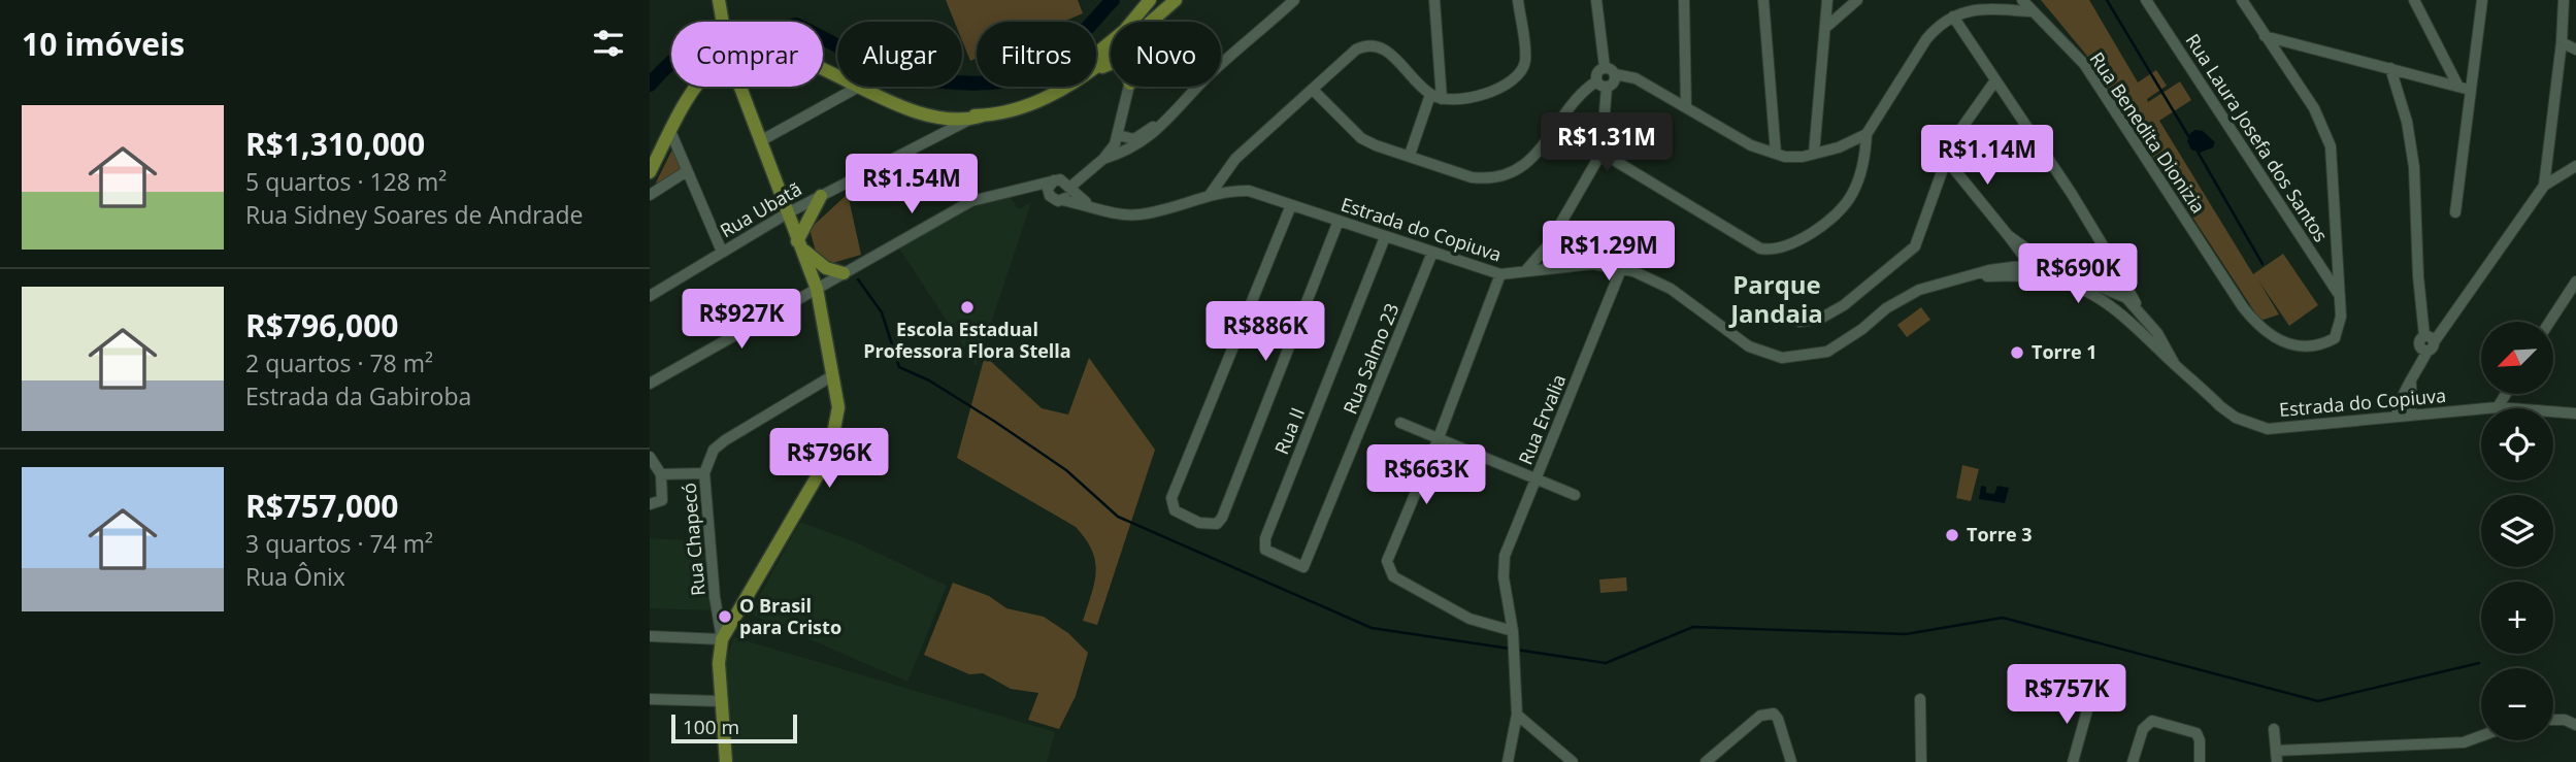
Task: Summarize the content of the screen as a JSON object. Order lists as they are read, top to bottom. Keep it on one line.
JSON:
{"streets":{"street":["Rua Benedita Dionizia","Rua Laura Josefa dos Santos","Rua Ubatã","Estrada do Copiuva","Rua Salmo 23","Rua Ervalia","Rua II","Rua Chapecó"]},"crossings":[["Rua Benedita Dionizia","Rua Laura Josefa dos Santos"],["Estrada do Copiuva","Rua Salmo 23"],["Estrada do Copiuva","Rua Ervalia"],["Estrada do Copiuva","Rua II"],["Rua Salmo 23","Rua II"]],"districts":["Parque Jandaia"],"places":["Escola Estadual Professora Flora Stella","Torre 1","Torre 3","O Brasil para Cristo"],"scale_bar":"100 m","north":"bottom left","page":{"heading":"10 imóveis","chip":["Comprar","Alugar","Filtros","Novo"],"list":[{"name":"R$1,310,000","note":"5 quartos · 128 m² · Rua Sidney Soares de Andrade"},{"name":"R$796,000","note":"2 quartos · 78 m² · Estrada da Gabiroba"},{"name":"R$757,000","note":"3 quartos · 74 m² · Rua Ônix"}],"price":["R$1.31M","R$1.14M","R$1.54M","R$1.29M","R$690K","R$927K","R$886K","R$796K","R$663K","R$757K"],"map_buttons":["+","−"],"scale":"100 m"}}
